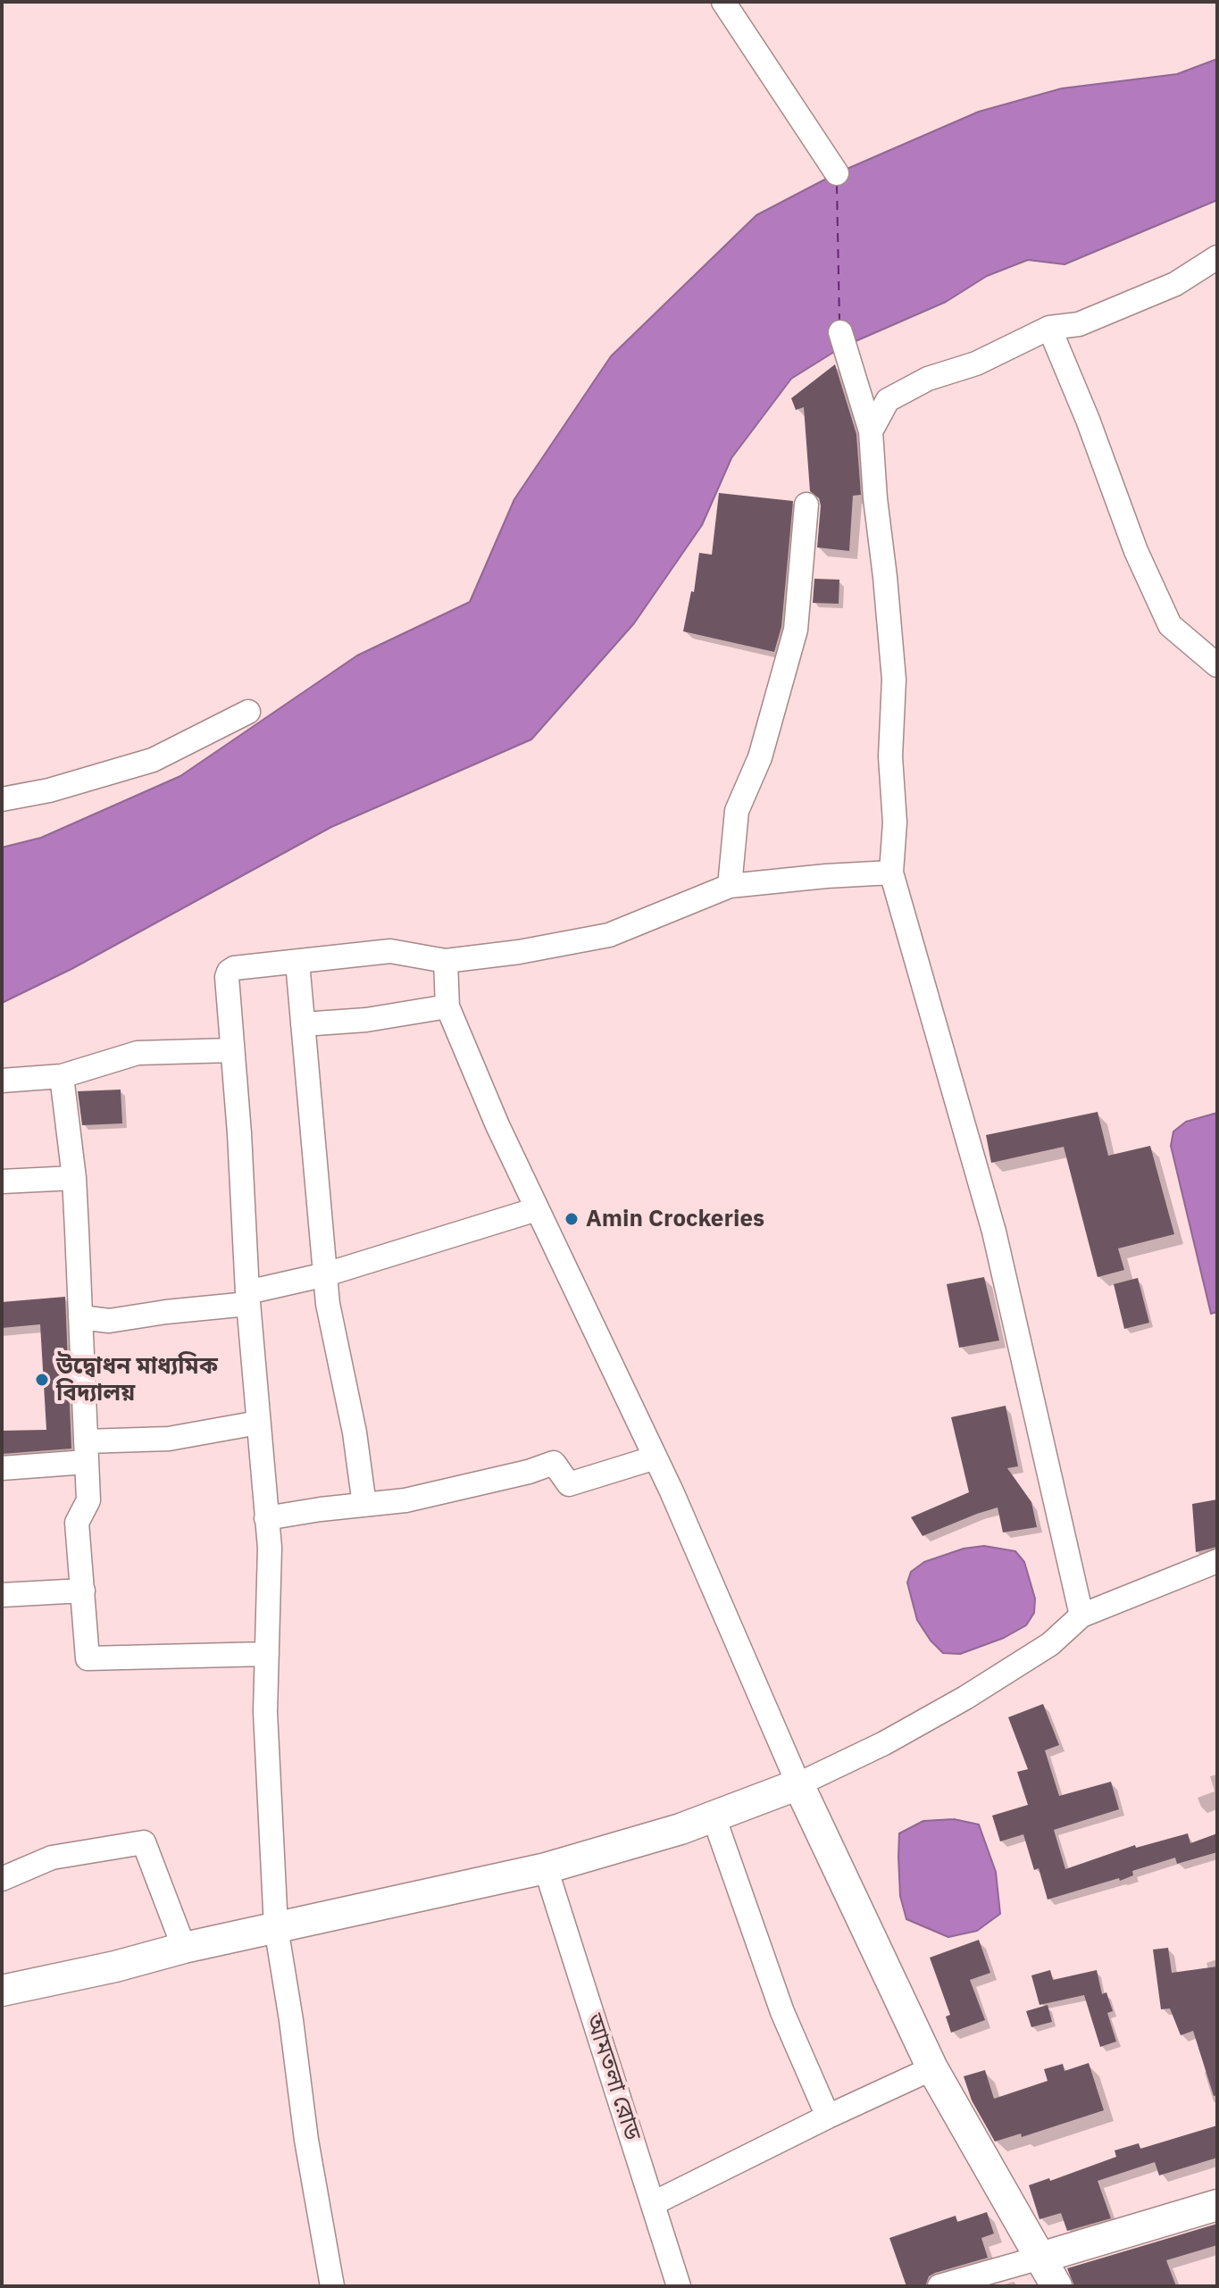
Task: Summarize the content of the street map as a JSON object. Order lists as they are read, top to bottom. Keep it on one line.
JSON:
{"streets":{"street":["আমতলা রোড"]},"places":["Amin Crockeries","উদ্বোধন মাধ্যমিক বিদ্যালয়"]}
